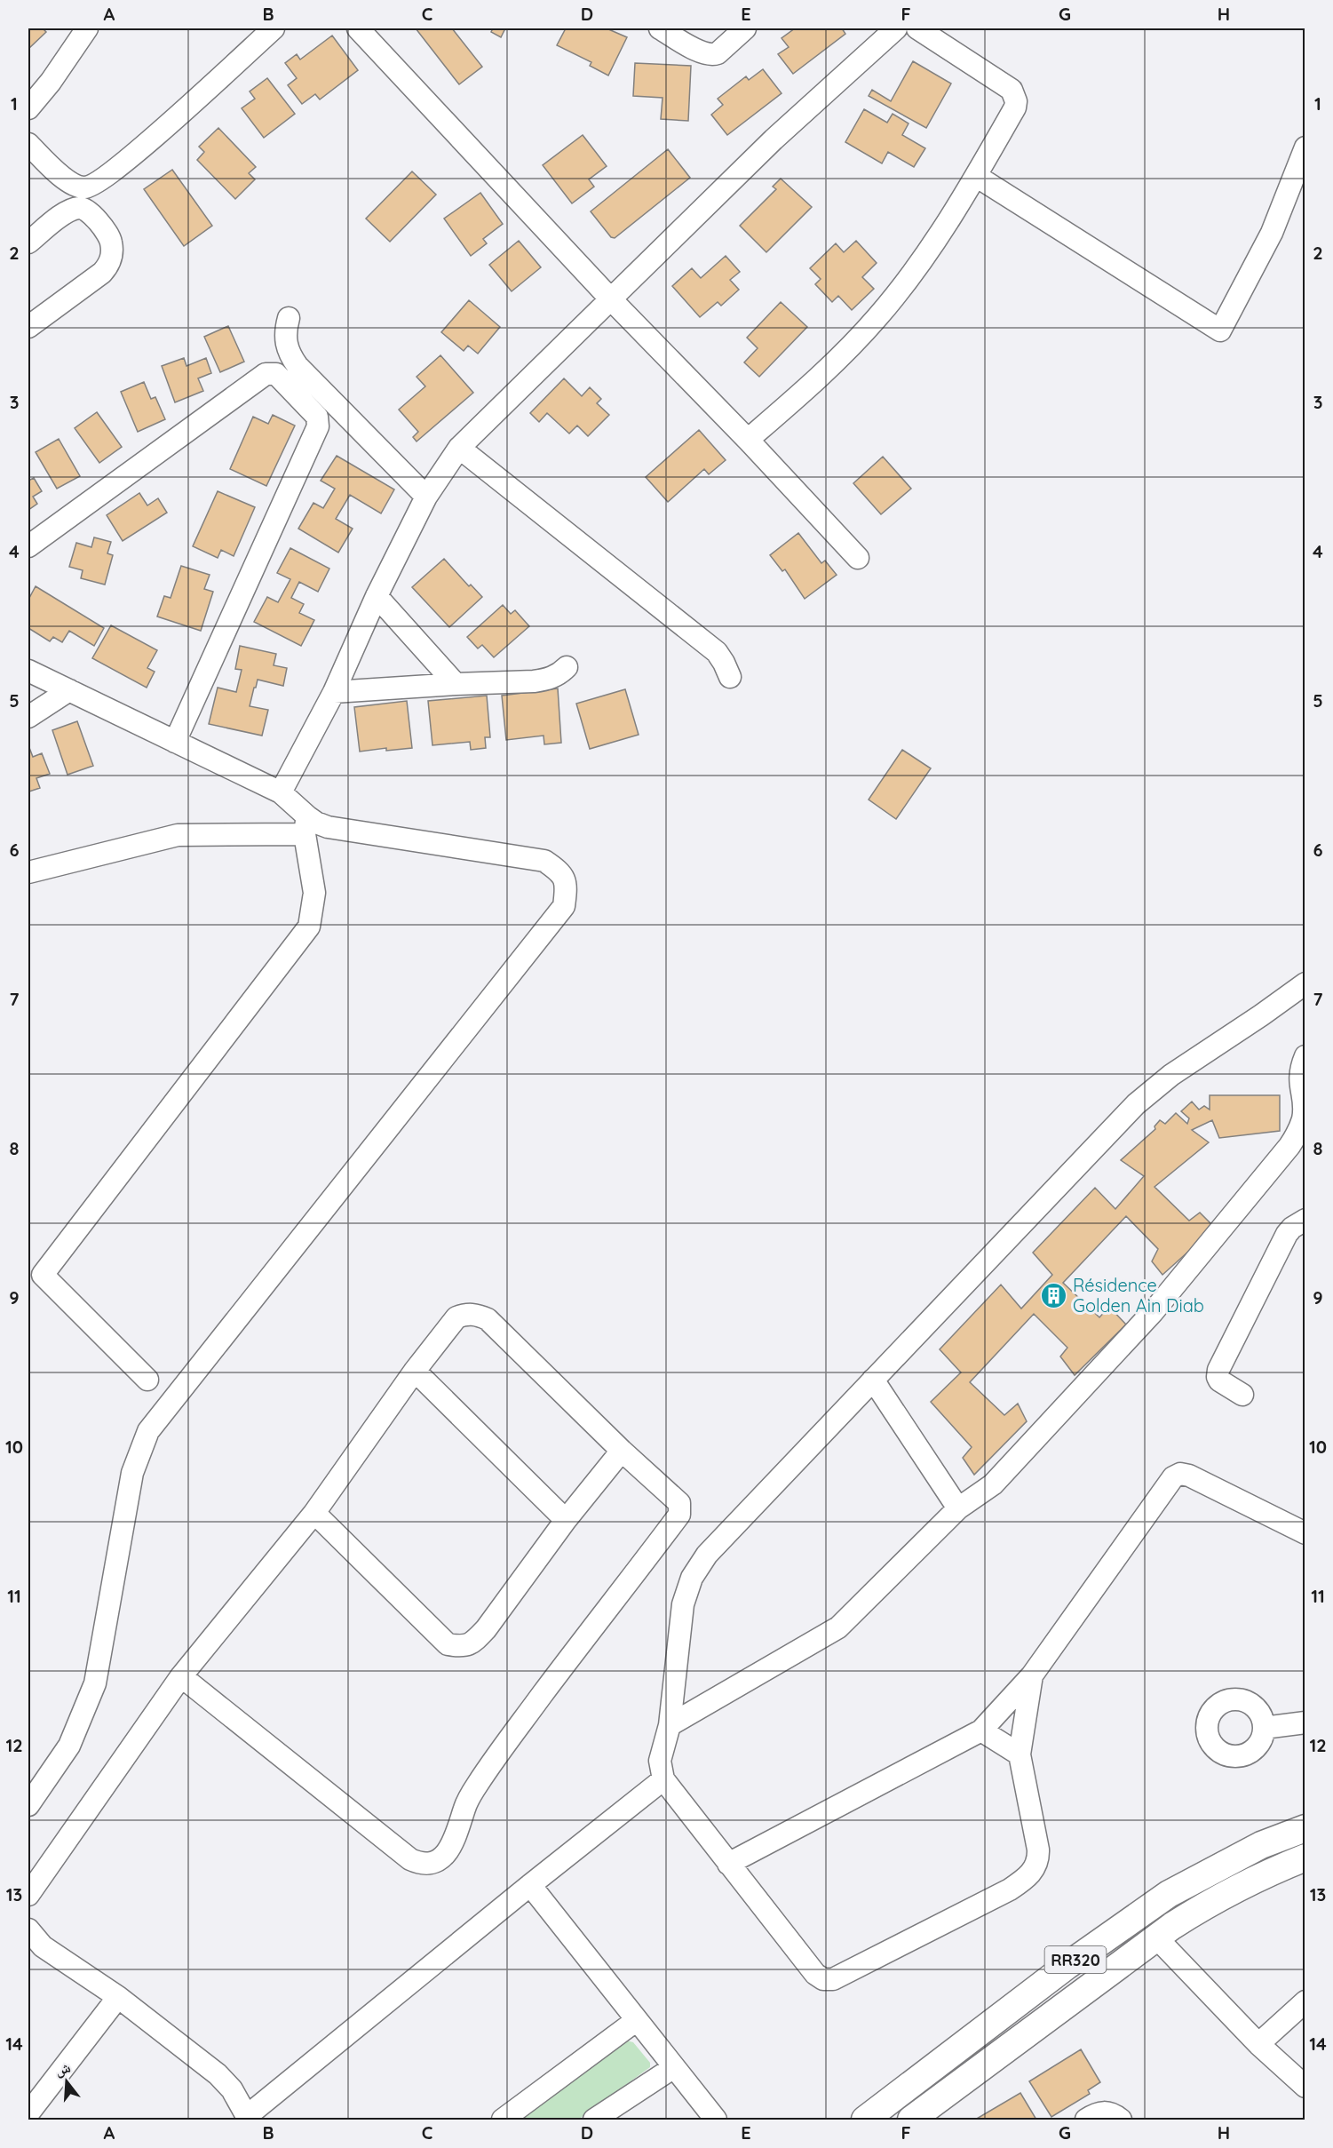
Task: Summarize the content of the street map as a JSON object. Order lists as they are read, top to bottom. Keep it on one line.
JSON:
{"streets":{"main road":["RR320"]},"places":{"building":["Résidence Golden Ain Diab"]},"north":"top","grid":{"columns":["A","B","C","D","E","F","G","H"],"rows":["1","2","3","4","5","6","7","8","9","10","11","12","13","14"]}}
